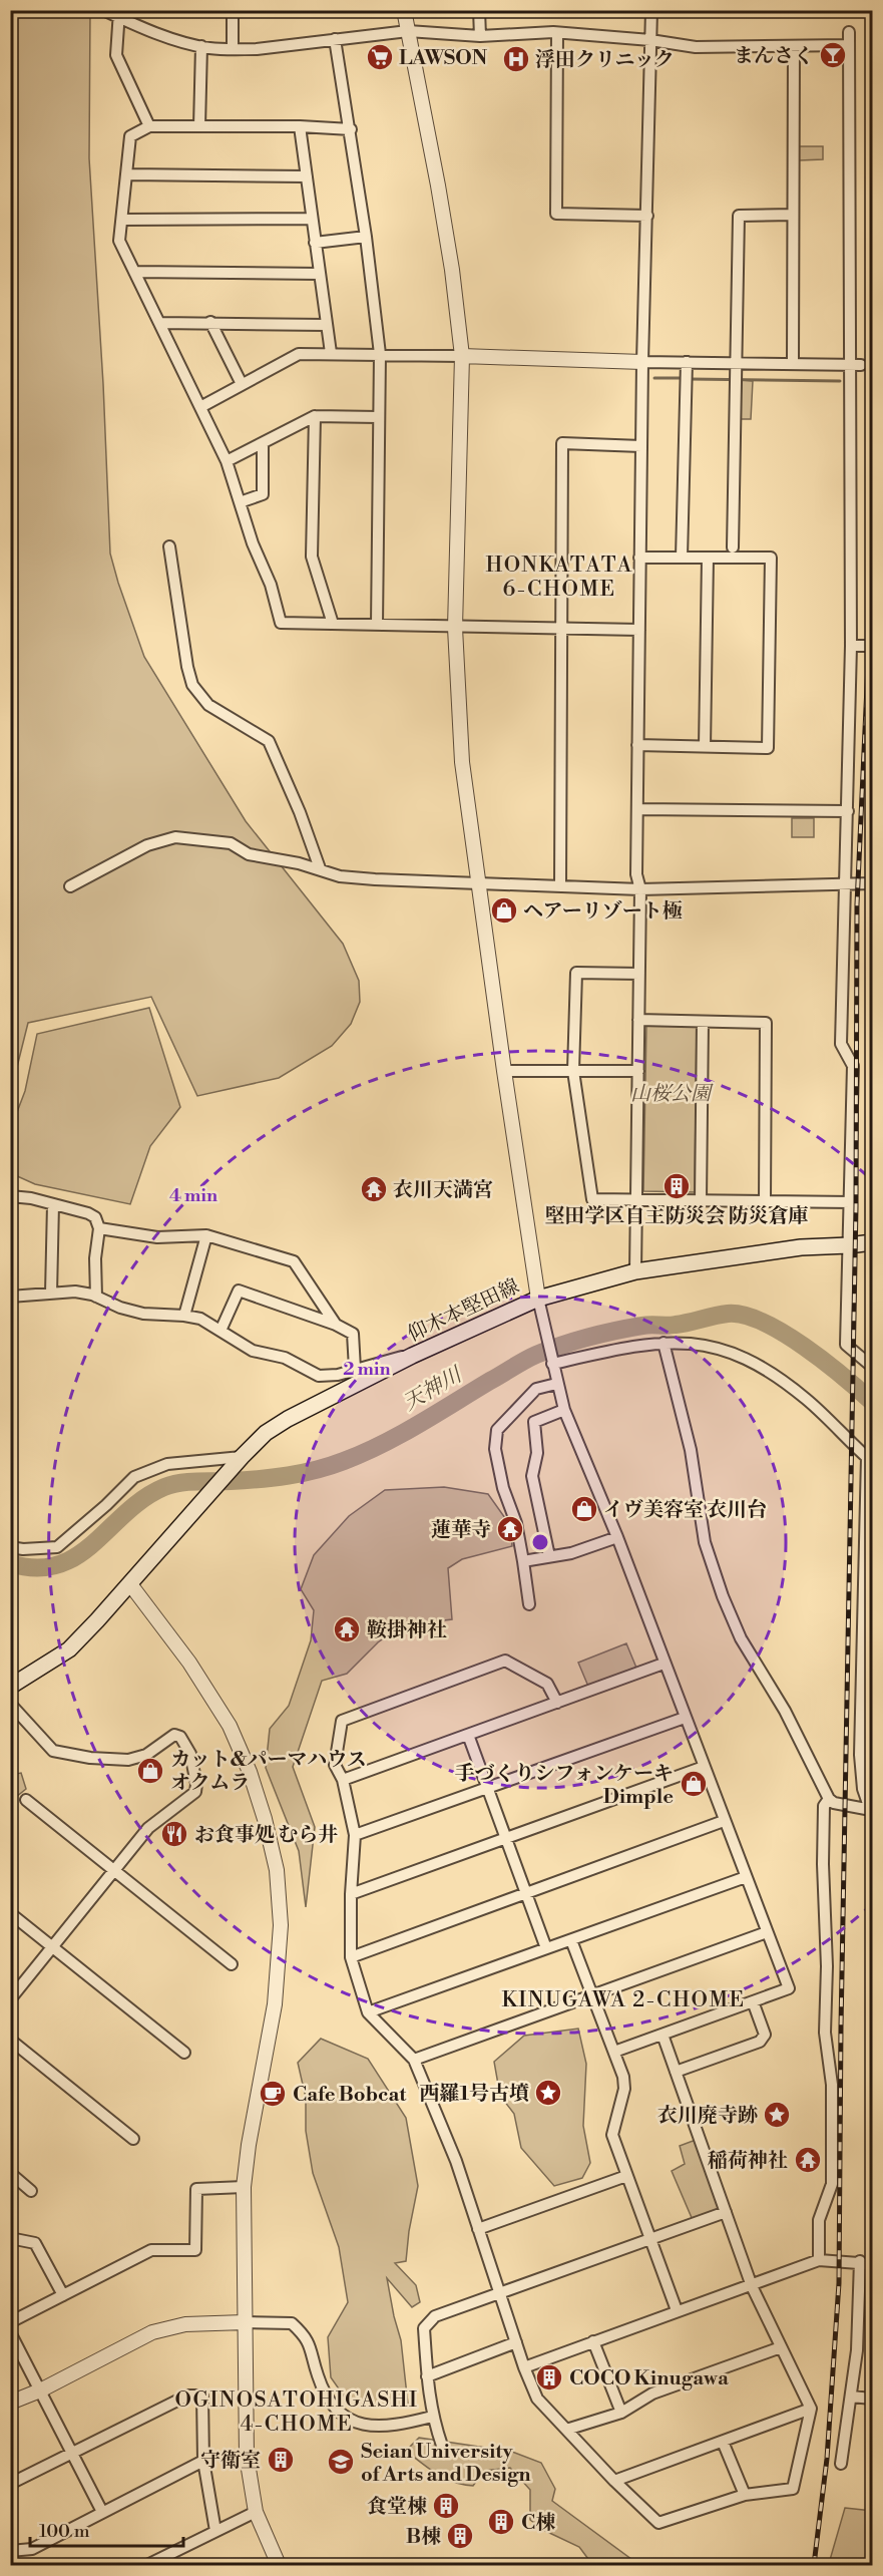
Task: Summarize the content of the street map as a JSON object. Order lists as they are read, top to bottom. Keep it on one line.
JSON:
{"streets":{"main road":["仰木本堅田線"]},"districts":["HONKATATA 6-CHOME","KINUGAWA 2-CHOME","OGINOSATOHIGASHI 4-CHOME"],"water":["天神川"],"parks":["山桜公園"],"places":{"bar":["まんさく"],"supermarket":["LAWSON"],"hospital":["浮田クリニック"],"shop":["ヘアーリゾート極","イヴ美容室 衣川台","カット&パーマハウス オクムラ","手づくりシフォンケーキ Dimple"],"building":["堅田学区自主防災会 防災倉庫","COCO Kinugawa","守衛室","食堂棟","C棟","B棟"],"temple":["衣川天満宮","蓮華寺","鞍掛神社","稲荷神社"],"restaurant":["お食事処 むら井"],"place":["西羅1号古墳","衣川廃寺跡"],"cafe":["Cafe Bobcat"],"school or university":["Seian University of Arts and Design"]},"scale_bar":"100 m","rings":["4 min","2 min"]}
